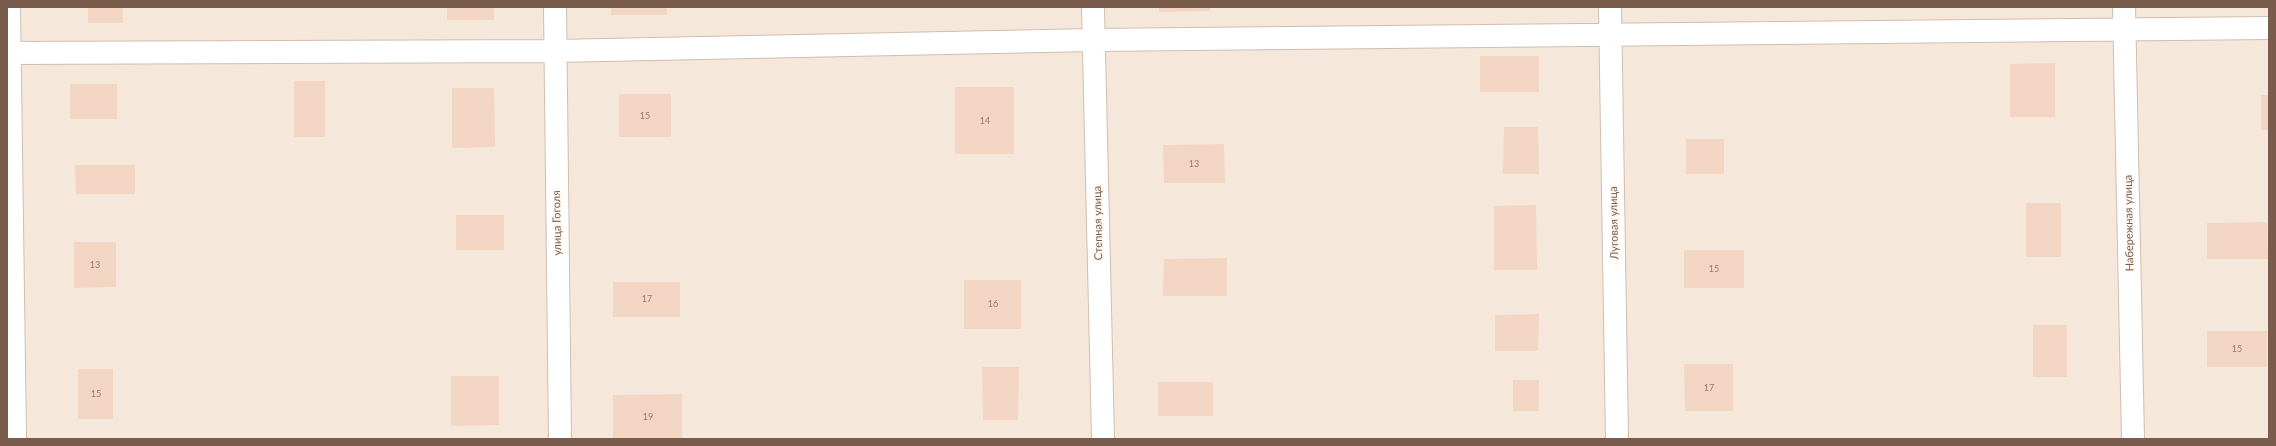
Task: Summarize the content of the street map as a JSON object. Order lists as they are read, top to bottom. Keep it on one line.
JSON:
{"streets":{"street":["улица Гоголя","Степная улица","Луговая улица","Набережная улица"]},"house_numbers":["15","14","13","13","15","17","16","15","17","15","19"]}
